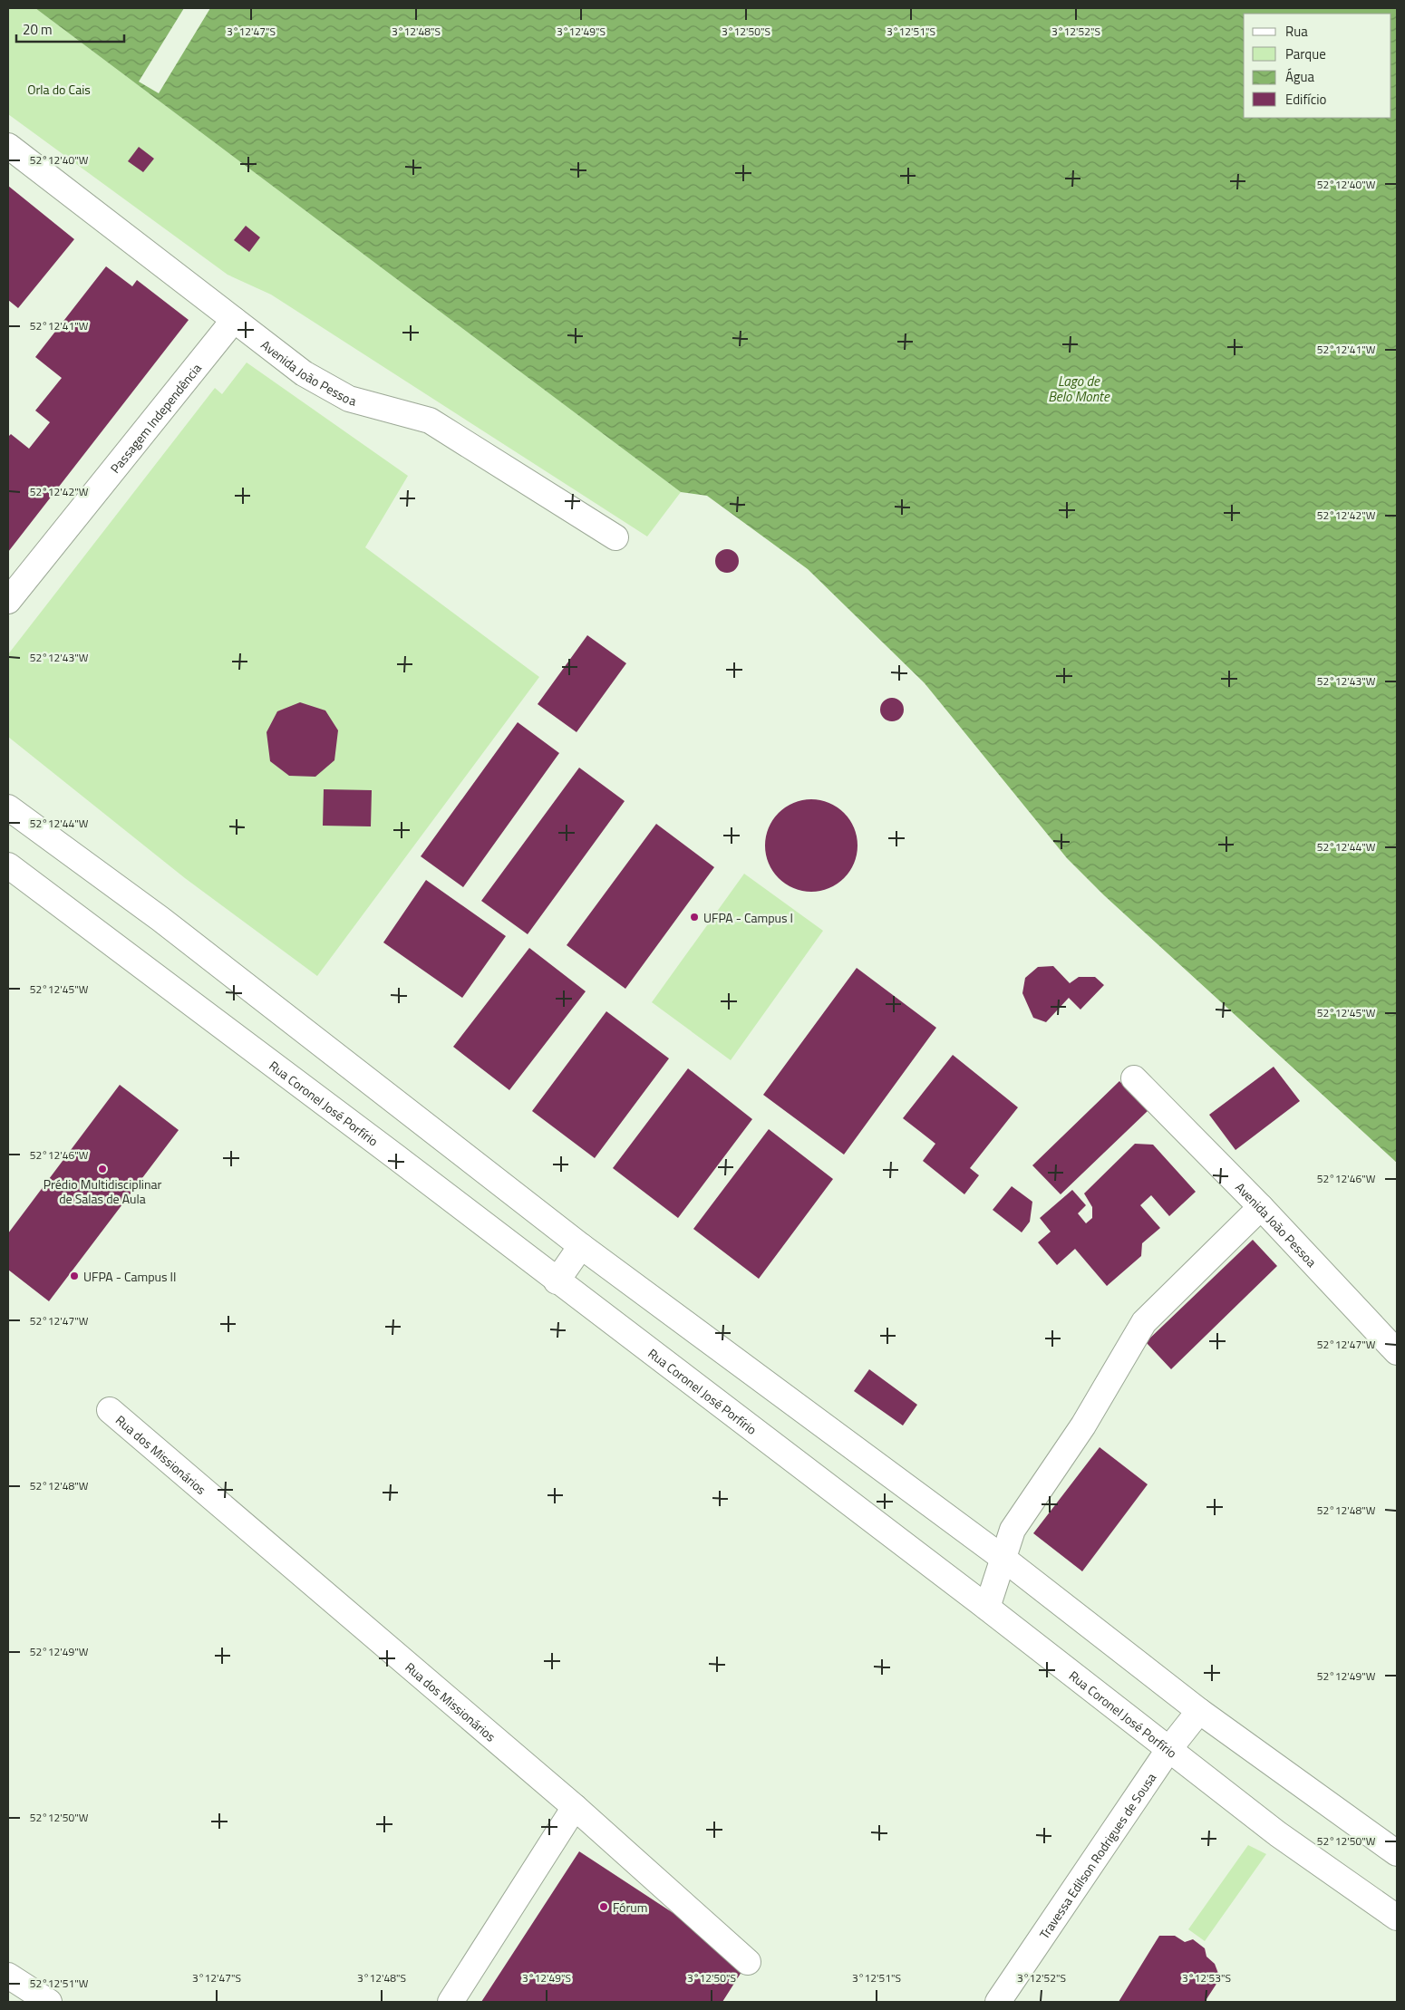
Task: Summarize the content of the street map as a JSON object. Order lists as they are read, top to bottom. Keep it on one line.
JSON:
{"streets":{"street":["Avenida João Pessoa","Passagem Independência","Rua Coronel José Porfírio","Rua dos Missionários","Travessa Edilson Rodrigues de Sousa"]},"crossings":[["Avenida João Pessoa","Passagem Independência"],["Rua Coronel José Porfírio","Travessa Edilson Rodrigues de Sousa"]],"water":["Lago de Belo Monte"],"parks":["Orla do Cais"],"places":["UFPA - Campus I","Prédio Multidisciplinar de Salas de Aula","UFPA - Campus II","Fórum"],"legend":["Rua","Parque","Água","Edifício"],"scale_bar":"20 m","coordinates":["3°12'47\"S","3°12'48\"S","3°12'49\"S","3°12'50\"S","3°12'51\"S","3°12'52\"S","52°12'40\"W","52°12'41\"W","52°12'42\"W","52°12'43\"W","52°12'44\"W","52°12'45\"W","52°12'46\"W","52°12'47\"W","52°12'48\"W","52°12'49\"W","52°12'50\"W","3°12'53\"S","52°12'51\"W"]}
